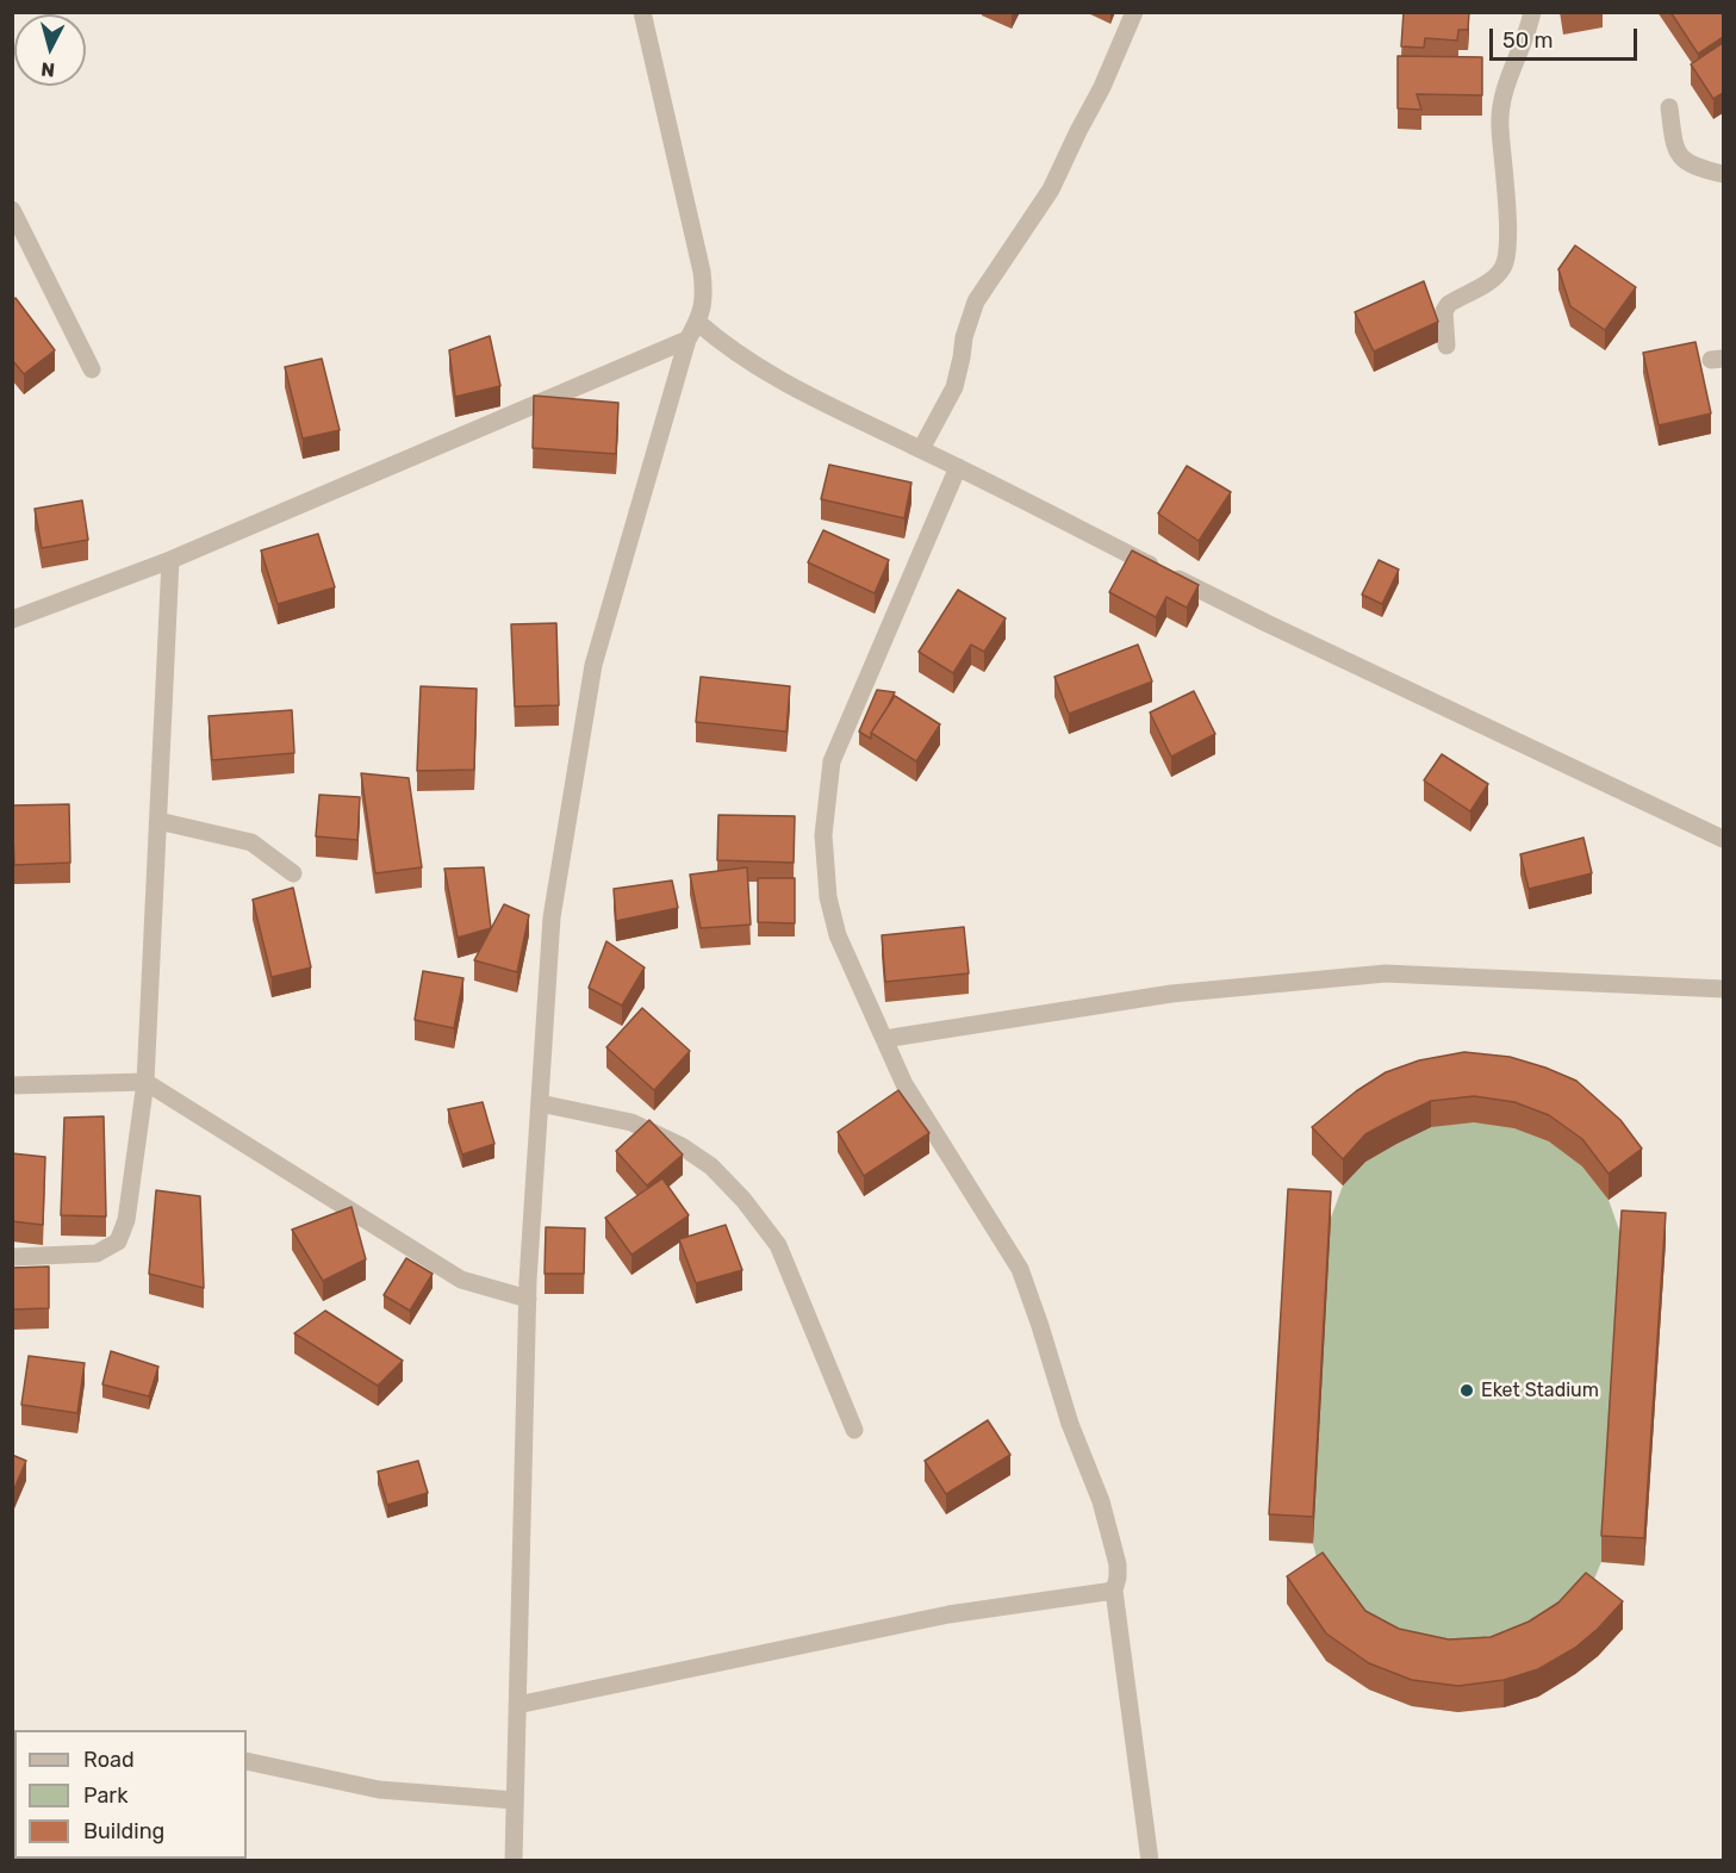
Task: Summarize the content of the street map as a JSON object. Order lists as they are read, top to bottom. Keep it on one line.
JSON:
{"places":["Eket Stadium"],"legend":["Road","Park","Building"],"scale_bar":"50 m","north":"bottom"}
